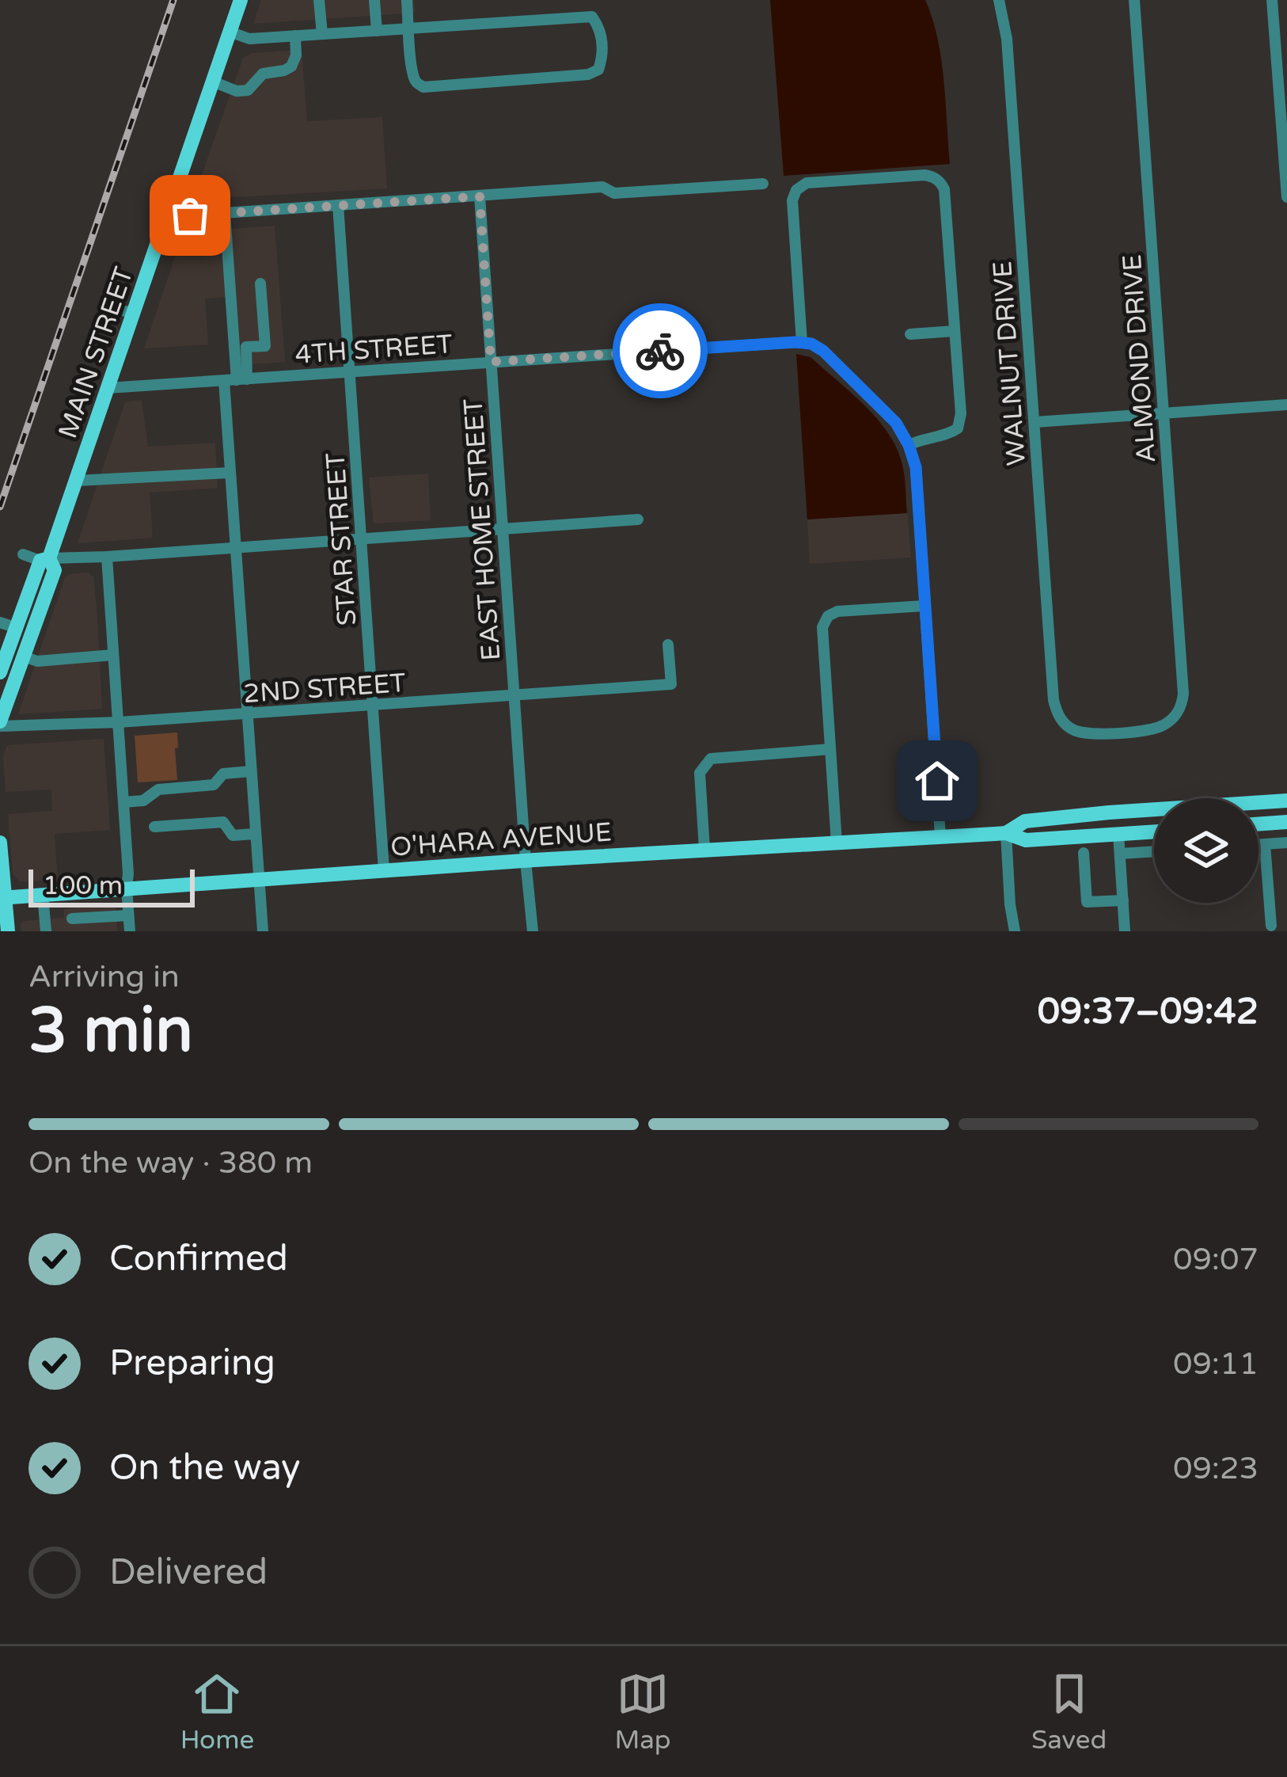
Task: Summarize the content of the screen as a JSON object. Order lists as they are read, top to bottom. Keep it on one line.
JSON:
{"streets":{"main road":["MAIN STREET","O'HARA AVENUE"],"street":["4TH STREET","ALMOND DRIVE","WALNUT DRIVE","EAST HOME STREET","STAR STREET","2ND STREET"]},"crossings":[["4TH STREET","MAIN STREET"],["4TH STREET","EAST HOME STREET"],["4TH STREET","STAR STREET"],["MAIN STREET","2ND STREET"],["ALMOND DRIVE","WALNUT DRIVE"],["EAST HOME STREET","2ND STREET"],["EAST HOME STREET","O'HARA AVENUE"],["STAR STREET","2ND STREET"],["STAR STREET","O'HARA AVENUE"]],"scale_bar":"100 m","page":{"scale":"100 m","heading":["3 min","Arriving in","09:37–09:42"],"bar":"On the way · 380 m","list":[["Confirmed","09:07"],["Preparing","09:11"],["On the way","09:23"],"Delivered"],"tabs":["Home","Map","Saved"]}}
